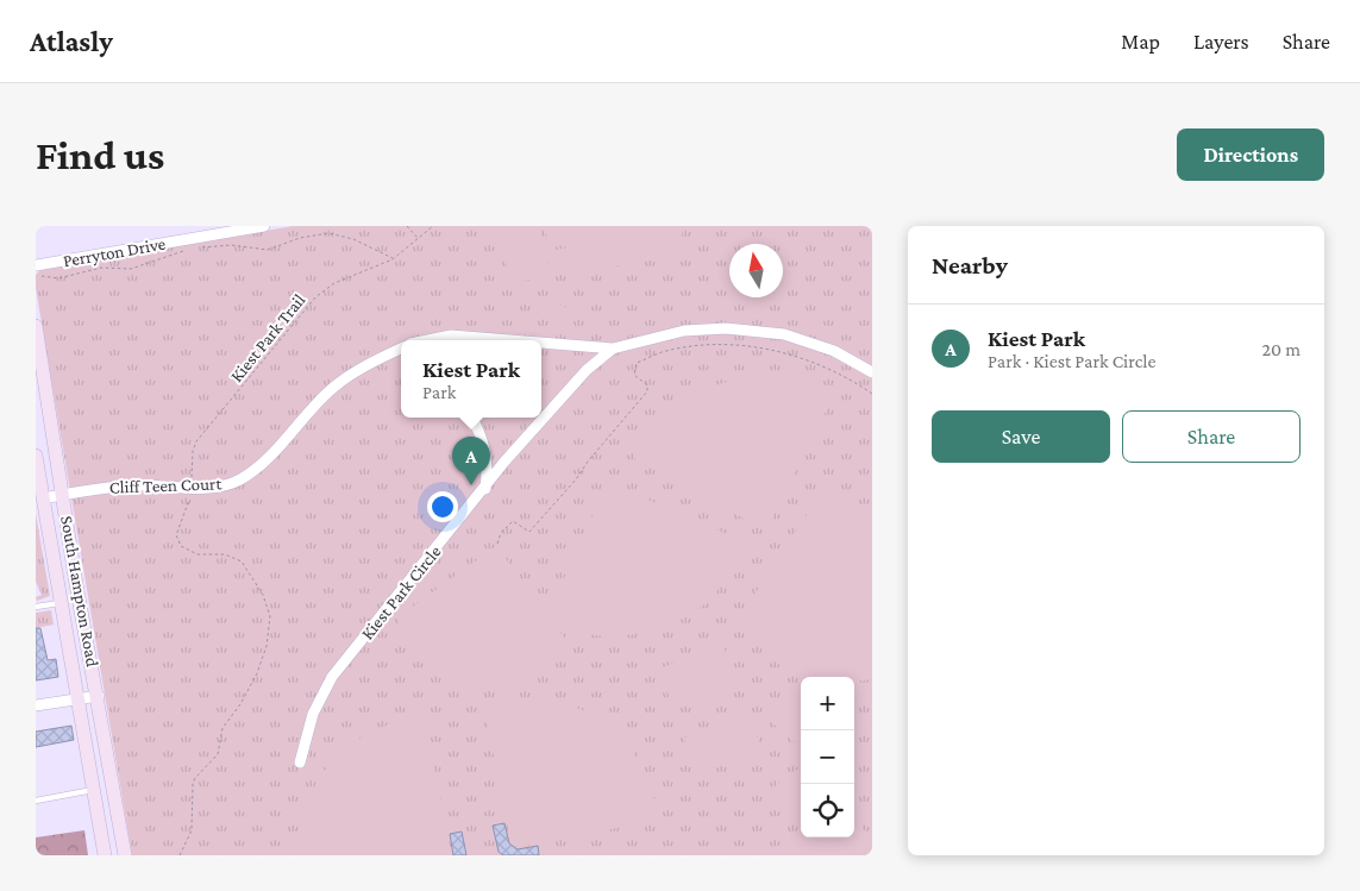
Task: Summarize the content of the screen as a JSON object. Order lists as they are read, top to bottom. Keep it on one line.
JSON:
{"streets":{"main road":["South Hampton Road"],"street":["Perryton Drive","Cliff Teen Court","Kiest Park Circle"],"path":["Kiest Park Trail"]},"crossings":[["Cliff Teen Court","South Hampton Road"]],"north":"top","page":{"header":"Atlasly","nav":["Map","Layers","Share"],"buttons":["Directions",["Save","Share"]],"title":"Find us","heading":"Nearby","list":[{"mark":"A","name":"Kiest Park","note":"Park · Kiest Park Circle","value":"20 m"}],"popup":["Kiest Park","Park"],"pins":"A","map_buttons":["+","−"]}}
